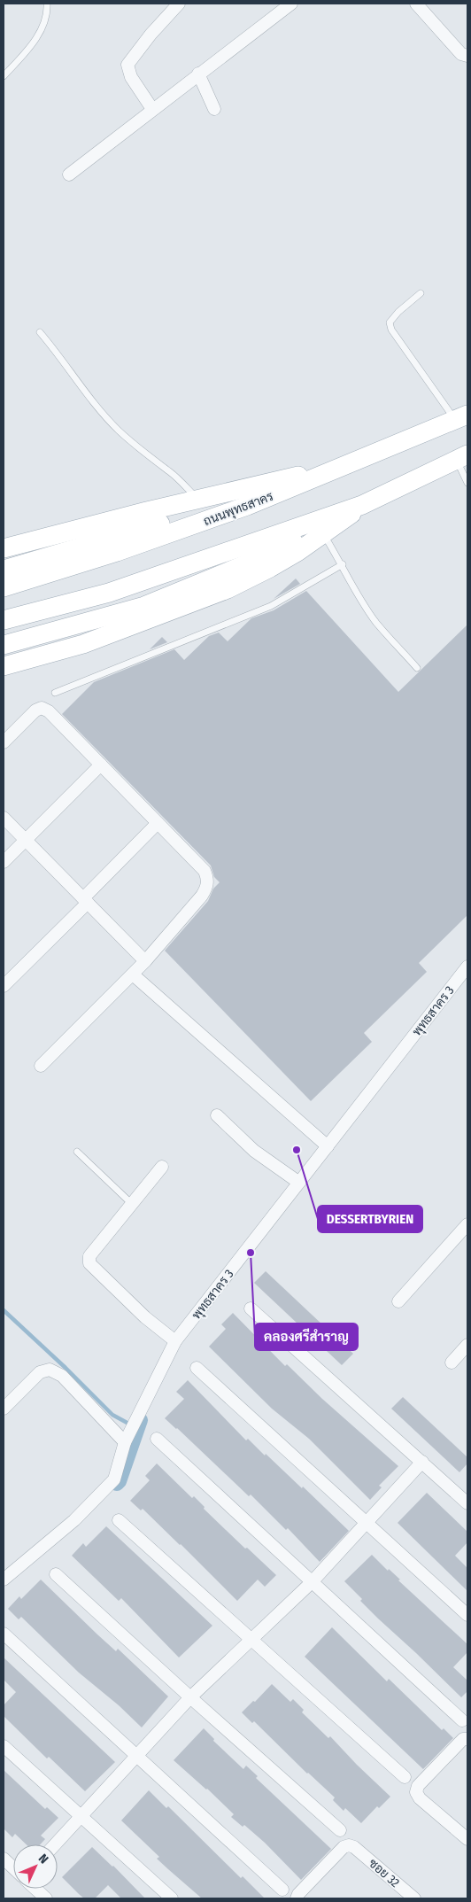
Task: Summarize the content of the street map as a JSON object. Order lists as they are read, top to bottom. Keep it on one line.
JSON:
{"streets":{"main road":["ถนนพุทธสาคร"],"street":["พุทธสาคร 3","ซอย 32"]},"places":["DESSERTBYRIEN","คลองศรีสำราญ"],"north":"top right"}
